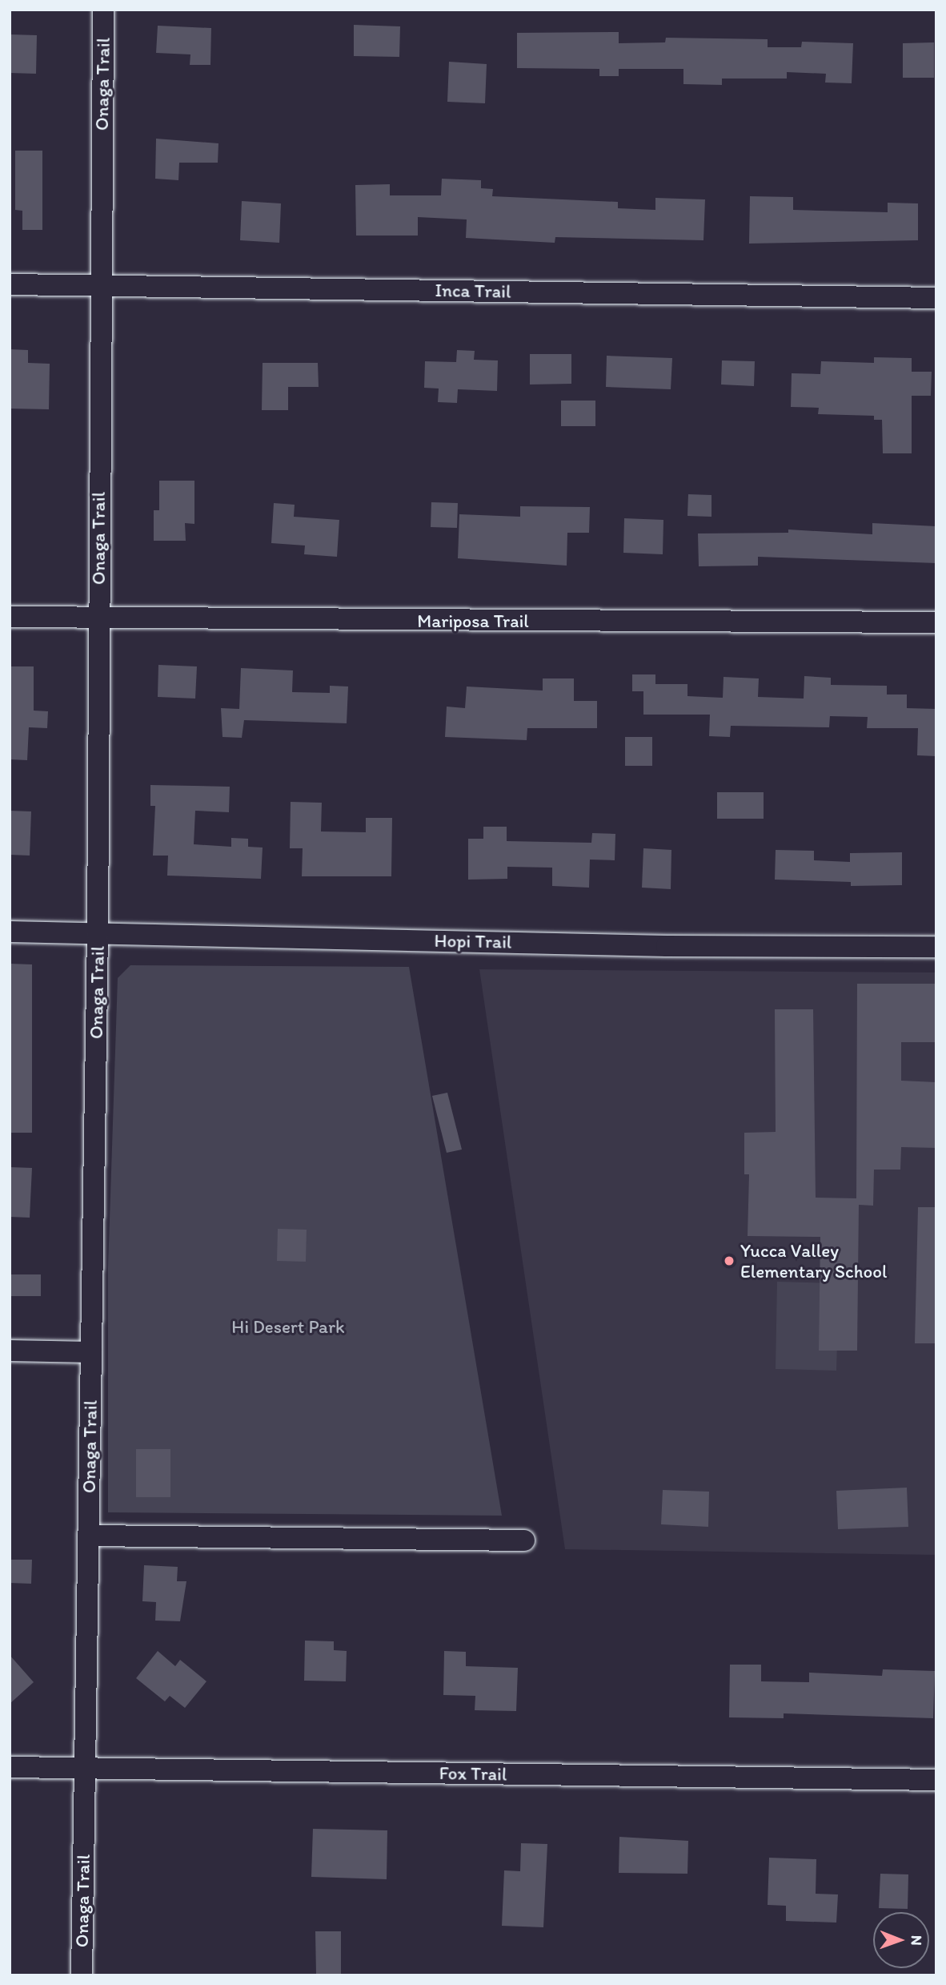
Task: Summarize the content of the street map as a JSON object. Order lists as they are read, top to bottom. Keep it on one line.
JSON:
{"streets":{"street":["Onaga Trail","Inca Trail","Mariposa Trail","Hopi Trail","Fox Trail"]},"crossings":[["Onaga Trail","Inca Trail"],["Onaga Trail","Mariposa Trail"],["Onaga Trail","Hopi Trail"],["Onaga Trail","Fox Trail"]],"parks":["Hi Desert Park"],"places":["Yucca Valley Elementary School"],"north":"right"}
